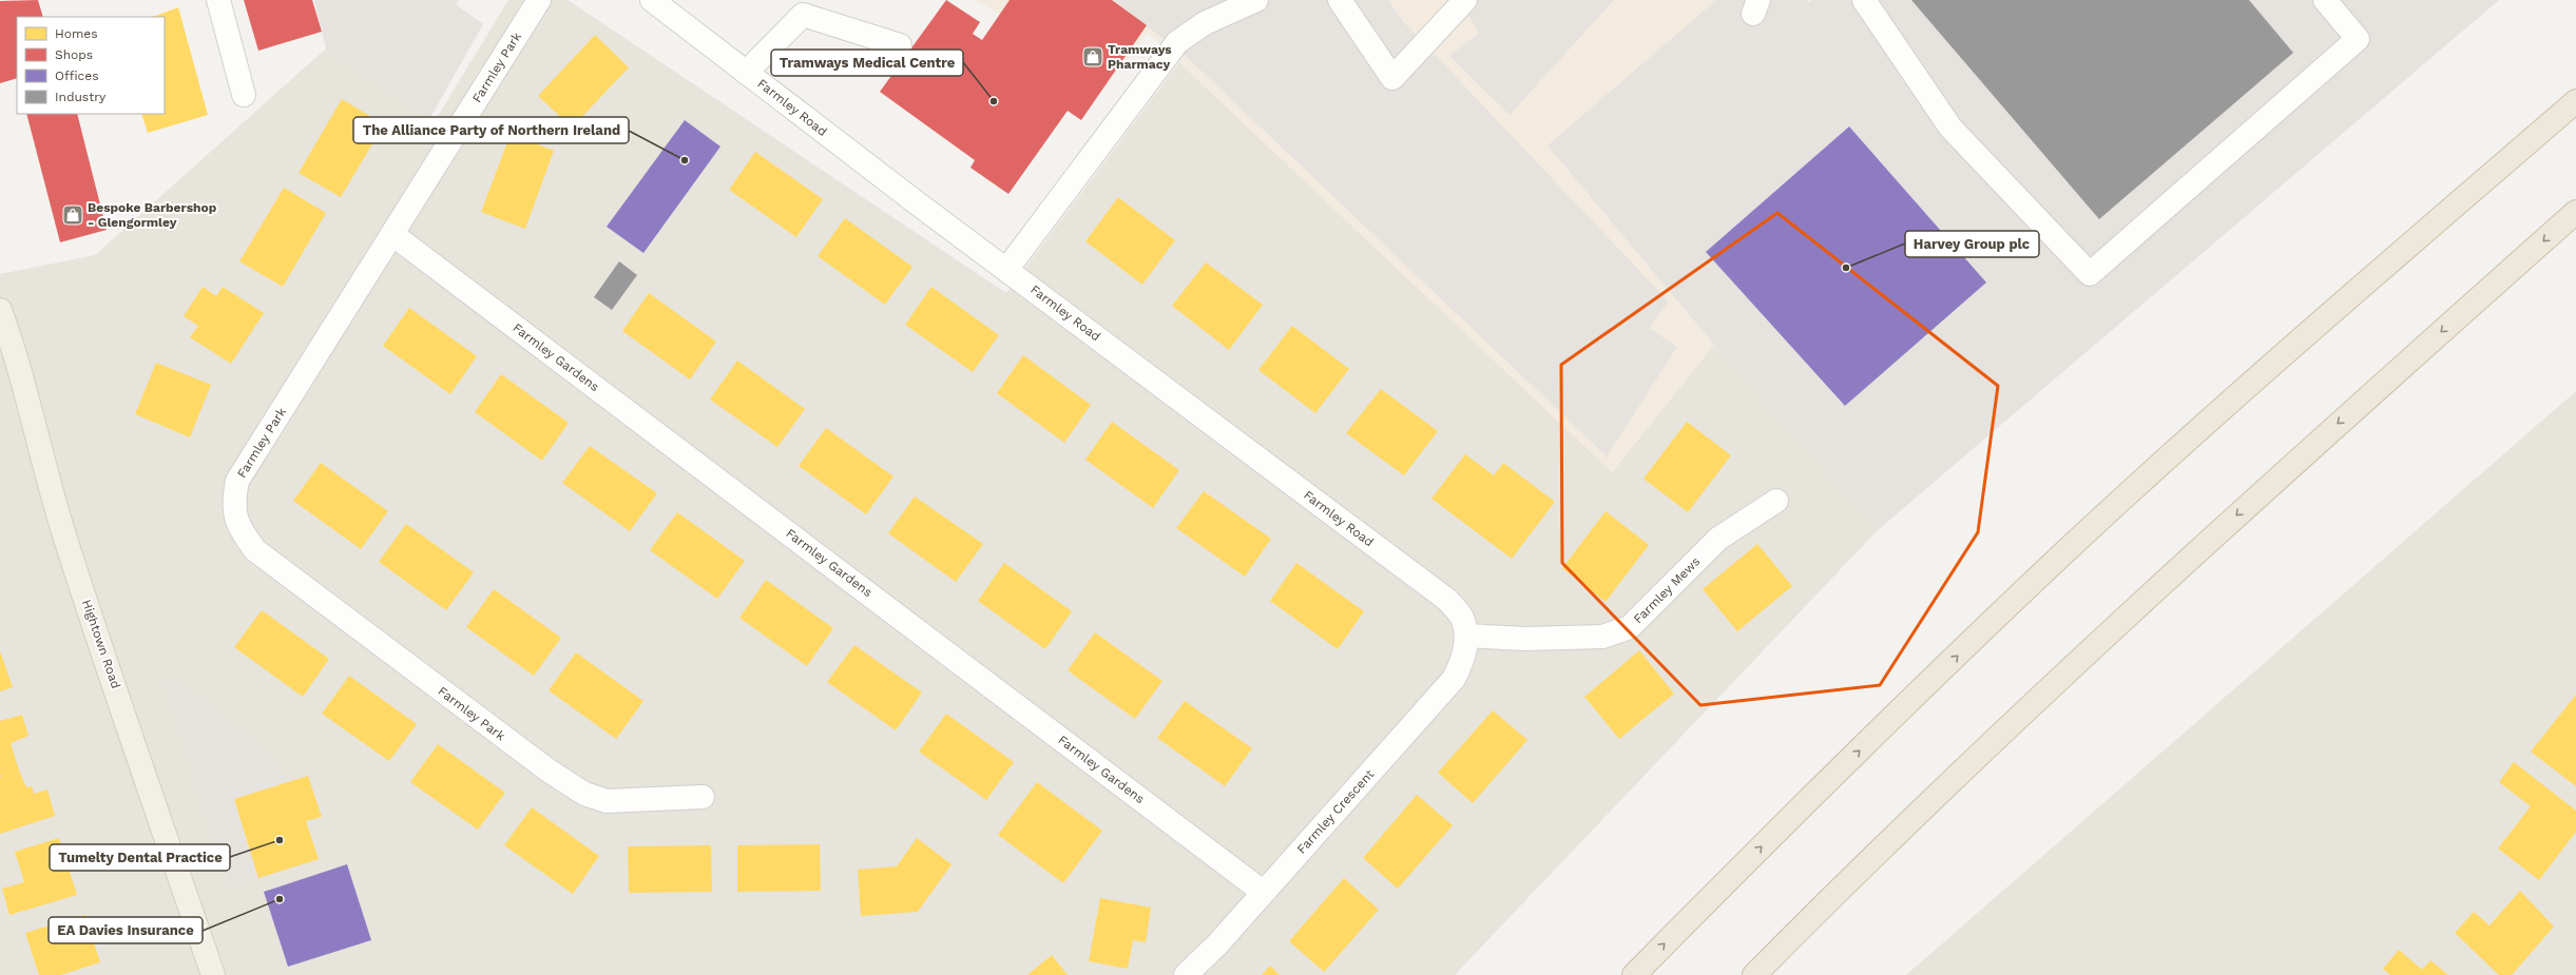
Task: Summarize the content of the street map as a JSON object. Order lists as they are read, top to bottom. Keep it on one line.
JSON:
{"streets":{"main road":["Hightown Road"],"street":["Farmley Park","Farmley Road","Farmley Gardens","Farmley Mews","Farmley Crescent"]},"crossings":[["Farmley Park","Farmley Gardens"],["Farmley Road","Farmley Mews"],["Farmley Road","Farmley Crescent"],["Farmley Gardens","Farmley Crescent"],["Farmley Mews","Farmley Crescent"]],"places":{"shop":["Tramways Pharmacy","Bespoke Barbershop - Glengormley"],"other":["Tramways Medical Centre","The Alliance Party of Northern Ireland","Harvey Group plc","Tumelty Dental Practice","EA Davies Insurance"]},"legend":["Homes","Shops","Offices","Industry"]}
